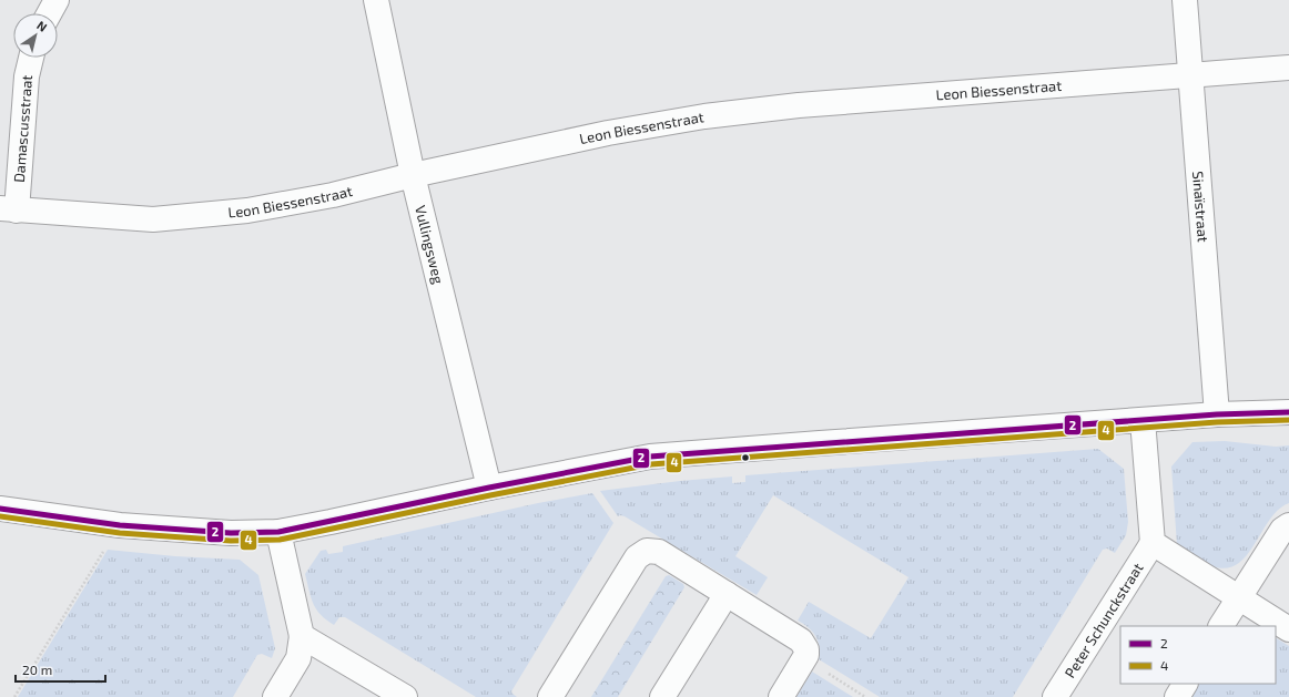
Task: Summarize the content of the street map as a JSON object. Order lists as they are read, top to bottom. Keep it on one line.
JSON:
{"streets":{"street":["Leon Biessenstraat","Damascusstraat","Sinaïstraat","Vullingsweg","Peter Schunckstraat"]},"crossings":[["Leon Biessenstraat","Damascusstraat"],["Leon Biessenstraat","Sinaïstraat"],["Leon Biessenstraat","Vullingsweg"]],"lines":["transit line 2","transit line 4"],"legend":["2","4"],"scale_bar":"20 m","north":"top right"}
